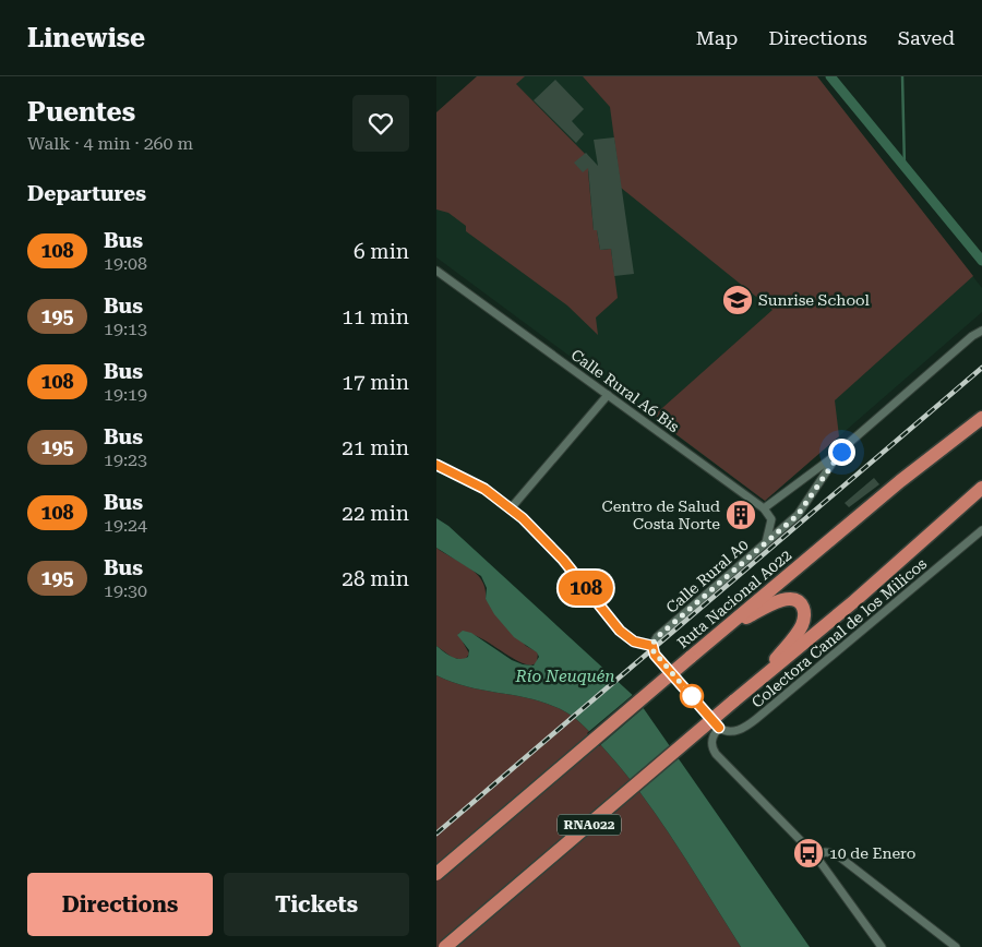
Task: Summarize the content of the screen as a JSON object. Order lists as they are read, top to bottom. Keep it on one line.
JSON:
{"streets":{"highway":["Ruta Nacional A022","RNA022"],"street":["Calle Rural A6 Bis","Calle Rural A0","Colectora Canal de los Milicos"]},"crossings":[["Calle Rural A6 Bis","Calle Rural A0"]],"water":["Río Neuquén"],"places":{"school or university":["Sunrise School"],"building":["Centro de Salud Costa Norte"],"bus stop":["10 de Enero"]},"lines":["bus line 108"],"page":{"header":"Linewise","nav":["Map","Directions","Saved"],"heading":[["Puentes","Walk · 4 min · 260 m"],"Departures"],"on_map":"108","list":[{"mark":"108","name":"Bus","note":"19:08","value":"6 min"},{"mark":"195","name":"Bus","note":"19:13","value":"11 min"},{"mark":"108","name":"Bus","note":"19:19","value":"17 min"},{"mark":"195","name":"Bus","note":"19:23","value":"21 min"},{"mark":"108","name":"Bus","note":"19:24","value":"22 min"},{"mark":"195","name":"Bus","note":"19:30","value":"28 min"}],"buttons":["Directions","Tickets"]}}
